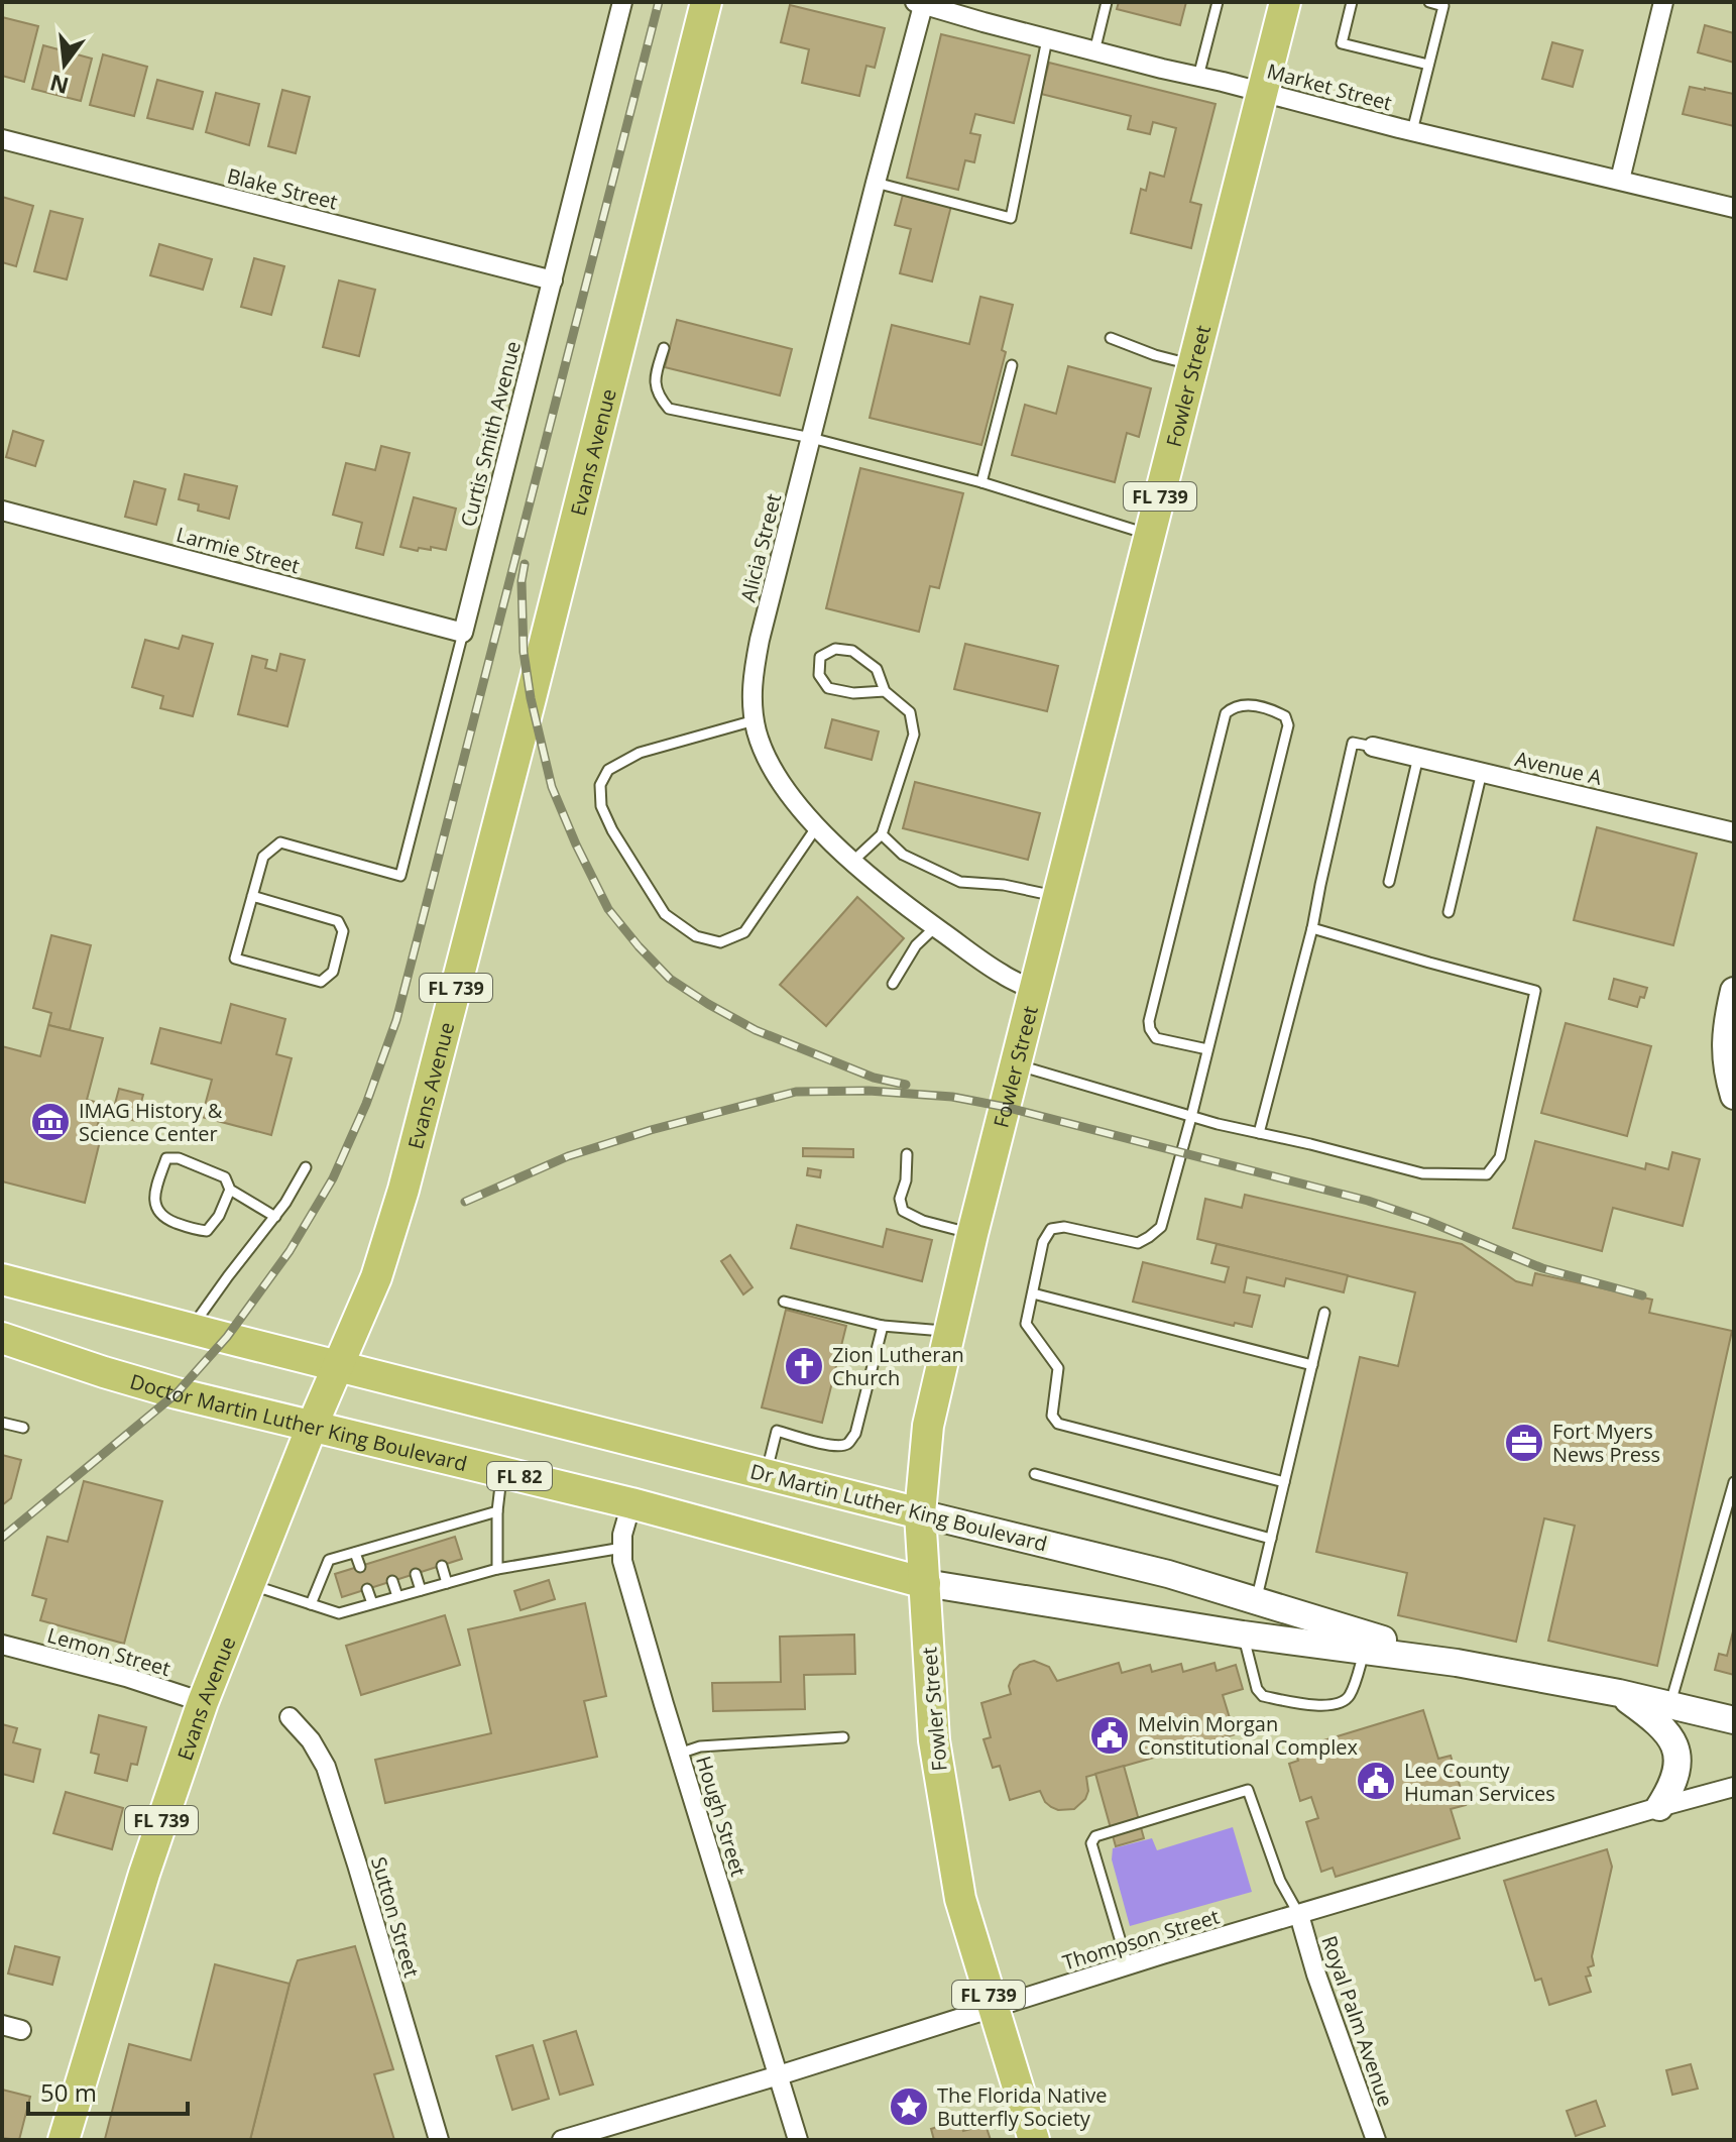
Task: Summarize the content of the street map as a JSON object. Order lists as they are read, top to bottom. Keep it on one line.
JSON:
{"streets":{"main road":["Fowler Street","Evans Avenue","FL 739","Doctor Martin Luther King Boulevard","FL 82","Dr Martin Luther King Boulevard"],"street":["Market Street","Blake Street","Curtis Smith Avenue","Alicia Street","Larmie Street","Avenue A","Lemon Street","Hough Street","Sutton Street","Thompson Street","Royal Palm Avenue"]},"crossings":[["Market Street","Fowler Street"],["Market Street","Alicia Street"],["Blake Street","Curtis Smith Avenue"],["Fowler Street","Alicia Street"],["Fowler Street","Doctor Martin Luther King Boulevard"],["Fowler Street","Dr Martin Luther King Boulevard"],["Fowler Street","Thompson Street"],["Curtis Smith Avenue","Larmie Street"],["Evans Avenue","Doctor Martin Luther King Boulevard"],["Evans Avenue","FL 82"],["Evans Avenue","Dr Martin Luther King Boulevard"],["Evans Avenue","Lemon Street"],["Doctor Martin Luther King Boulevard","Dr Martin Luther King Boulevard"],["Doctor Martin Luther King Boulevard","Hough Street"],["FL 82","Dr Martin Luther King Boulevard"],["Hough Street","Thompson Street"],["Thompson Street","Royal Palm Avenue"]],"places":{"museum":["IMAG History & Science Center"],"church":["Zion Lutheran Church"],"office":["Fort Myers News Press"],"public building":["Melvin Morgan Constitutional Complex","Lee County Human Services"],"place":["The Florida Native Butterfly Society"]},"scale_bar":"50 m","north":"bottom"}
